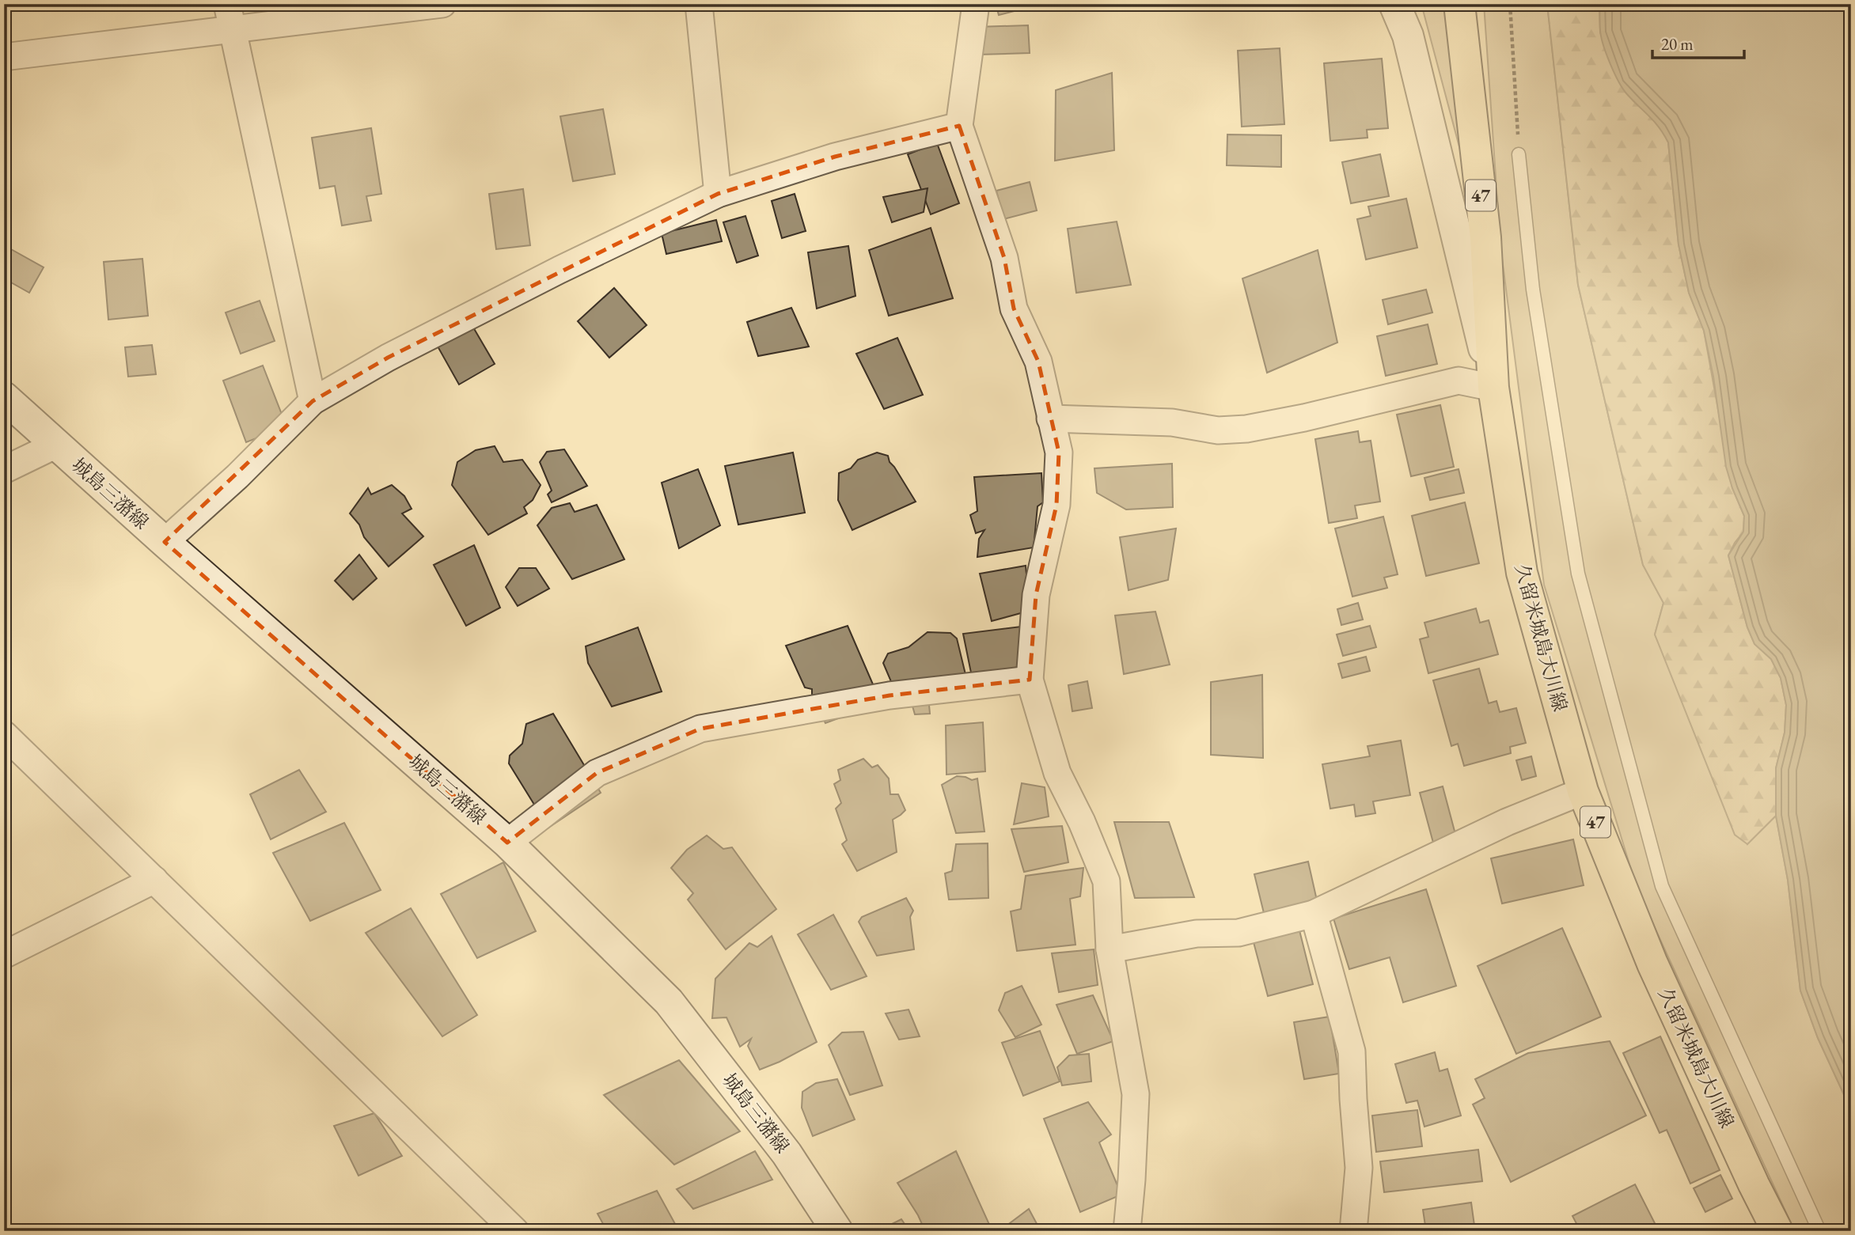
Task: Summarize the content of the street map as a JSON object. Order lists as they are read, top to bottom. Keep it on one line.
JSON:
{"streets":{"main road":["47","城島三潴線","久留米城島大川線"]},"scale_bar":"20 m"}
